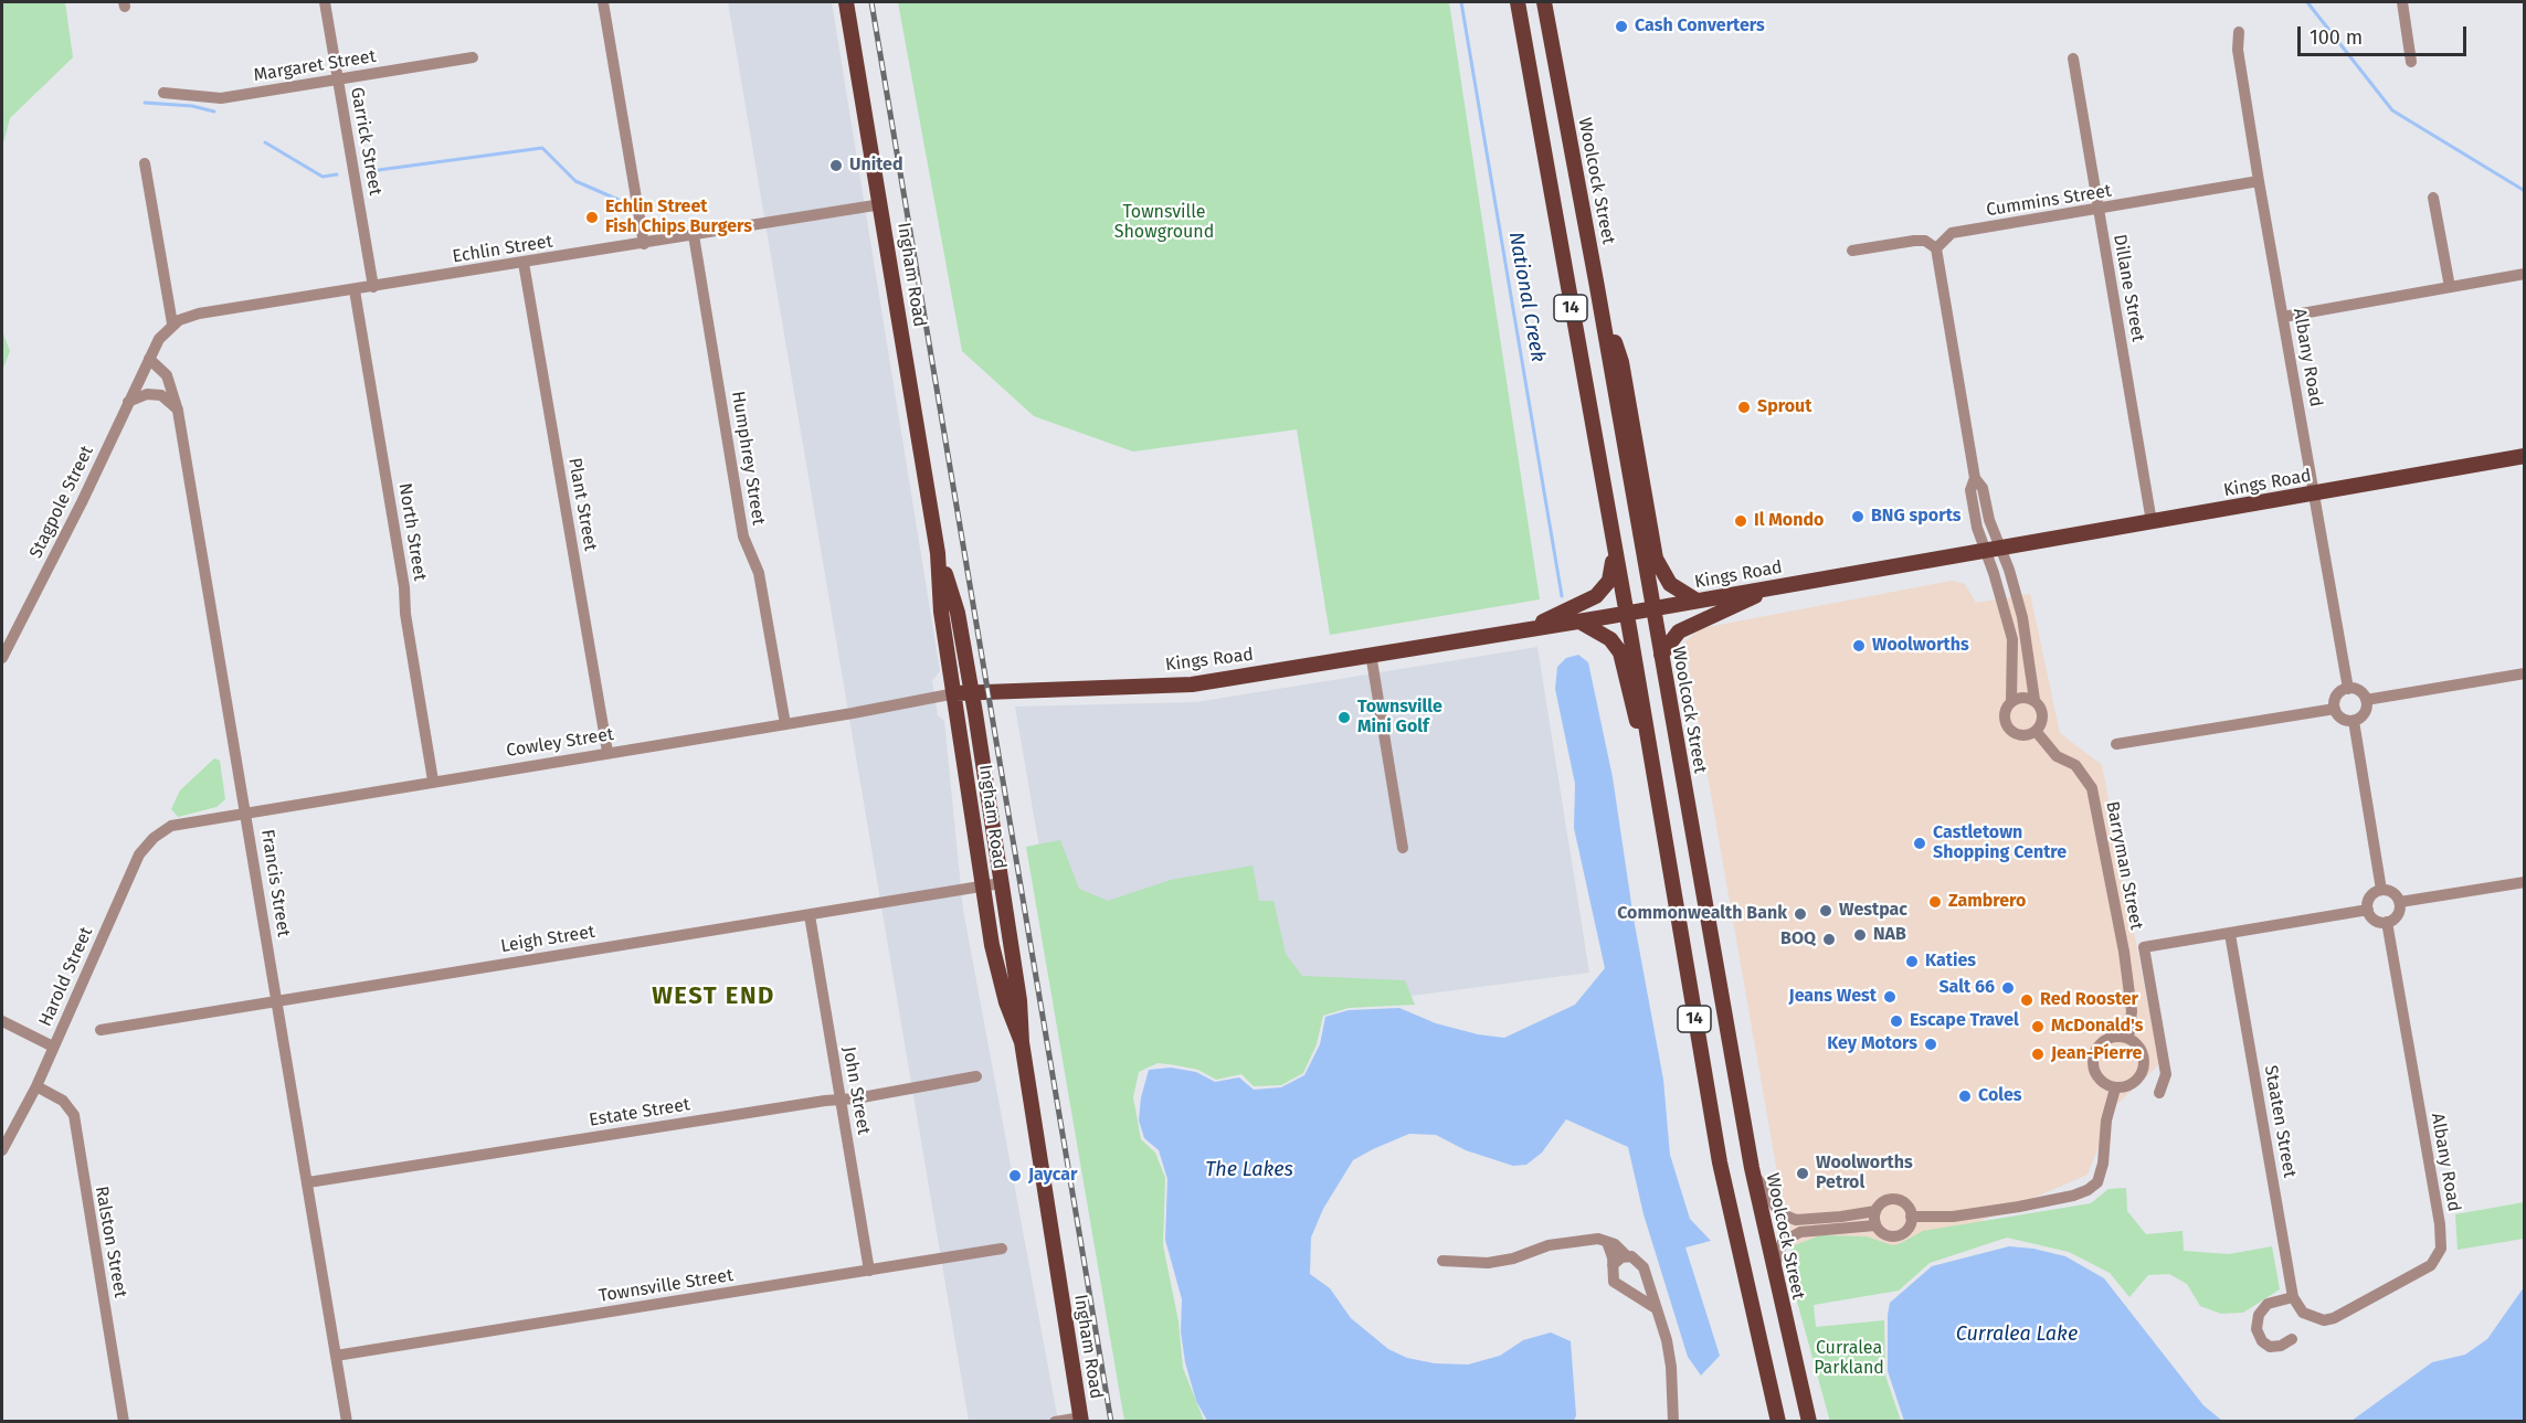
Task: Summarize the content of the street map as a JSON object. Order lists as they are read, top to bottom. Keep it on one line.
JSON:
{"streets":{"main road":["Woolcock Street","Ingham Road","14","Kings Road"],"street":["Margaret Street","Garrick Street","Cummins Street","Echlin Street","Dillane Street","Albany Road","Humphrey Street","Stagpole Street","Plant Street","North Street","Cowley Street","Barryman Street","Francis Street","Leigh Street","Harold Street","John Street","Estate Street","Staaten Street","Ralston Street","Townsville Street"]},"crossings":[["Margaret Street","Garrick Street"],["Garrick Street","Echlin Street"],["Woolcock Street","Kings Road"],["Cummins Street","Dillane Street"],["Cummins Street","Albany Road"],["Echlin Street","Ingham Road"],["Echlin Street","Humphrey Street"],["Echlin Street","Plant Street"],["Echlin Street","North Street"],["Ingham Road","Kings Road"],["Ingham Road","Cowley Street"],["Ingham Road","Leigh Street"],["Dillane Street","Kings Road"],["14","Kings Road"],["Albany Road","Kings Road"],["Albany Road","Staaten Street"],["Humphrey Street","Cowley Street"],["Kings Road","Cowley Street"],["Stagpole Street","Francis Street"],["Plant Street","Cowley Street"],["North Street","Cowley Street"],["Cowley Street","Francis Street"],["Cowley Street","Harold Street"],["Francis Street","Leigh Street"],["Francis Street","Estate Street"],["Francis Street","Townsville Street"],["Leigh Street","John Street"],["Harold Street","Ralston Street"],["John Street","Estate Street"],["John Street","Townsville Street"]],"districts":["WEST END"],"water":["National Creek","The Lakes","Curralea Lake"],"parks":["Townsville Showground","Curralea Parkland"],"places":["Cash Converters","United","Echlin Street Fish Chips Burgers","Sprout","BNG sports","Il Mondo","Woolworths","Townsville Mini Golf","Castletown Shopping Centre","Zambrero","Westpac","Commonwealth Bank","NAB","BOQ","Katies","Salt 66","Jeans West","Red Rooster","Escape Travel","McDonald's","Key Motors","Jean-Píerre","Coles","Woolworths Petrol","Jaycar"],"scale_bar":"100 m"}
